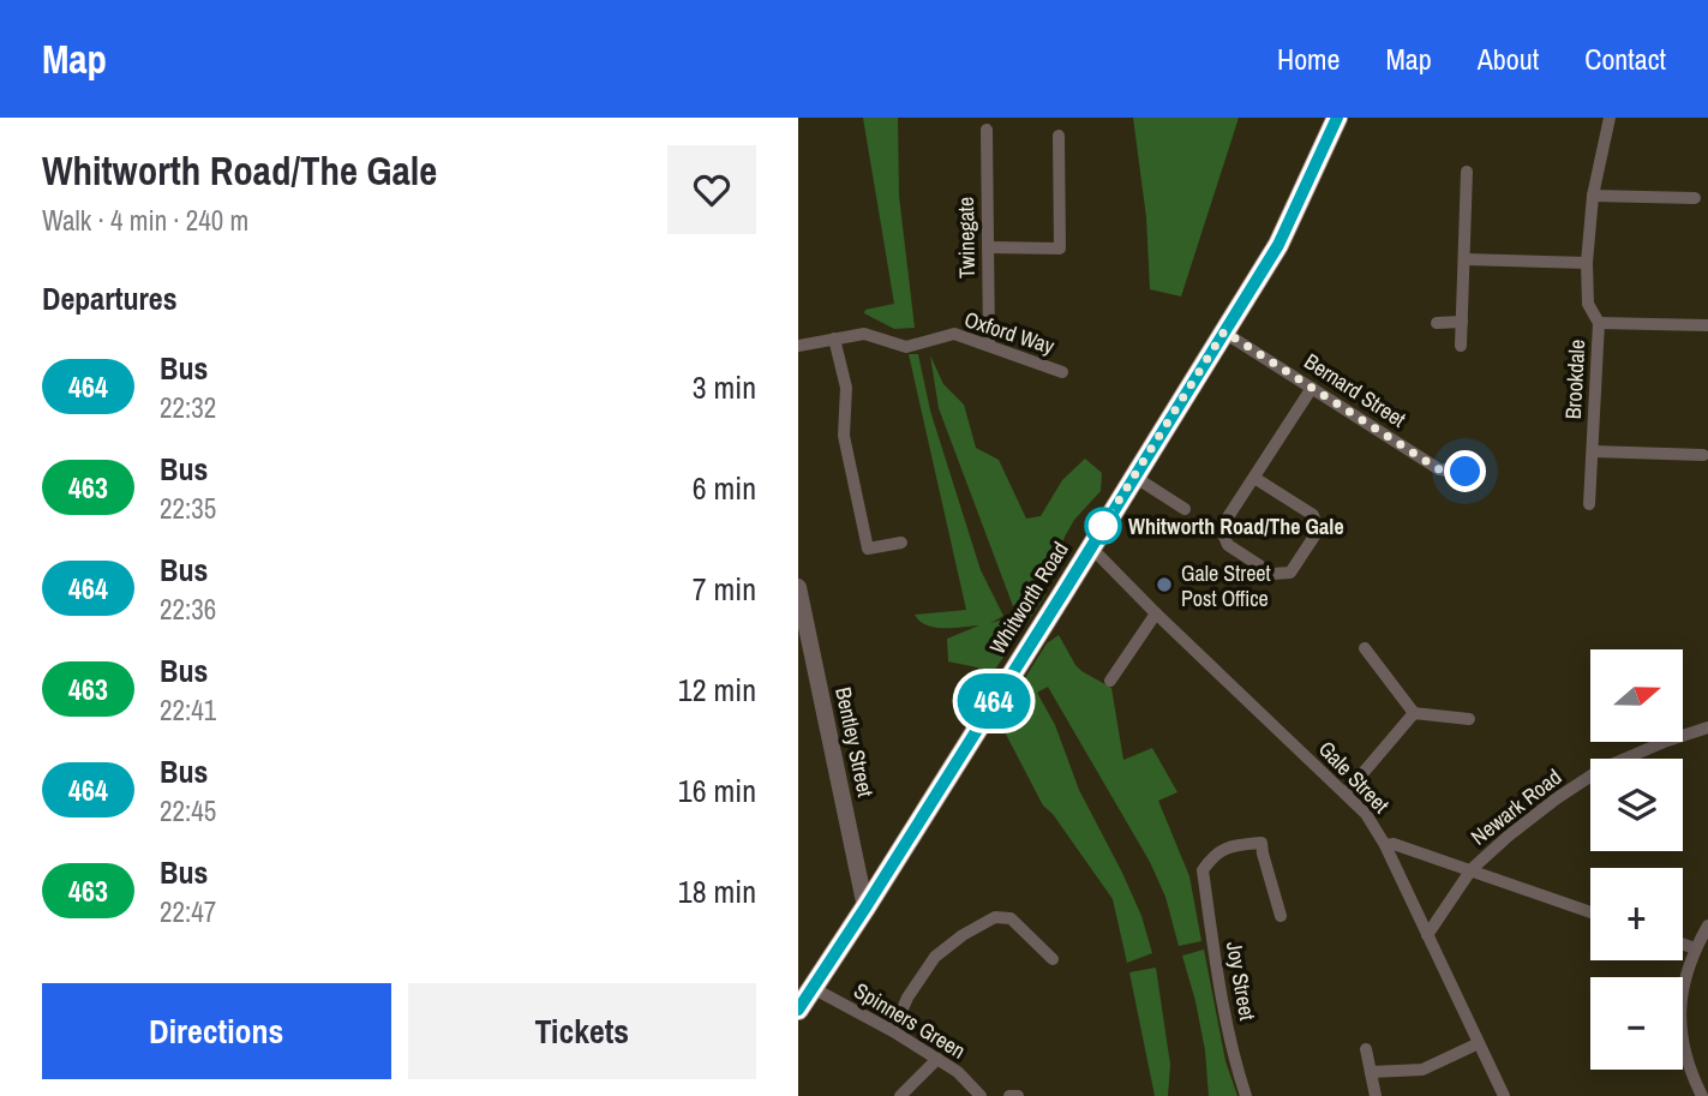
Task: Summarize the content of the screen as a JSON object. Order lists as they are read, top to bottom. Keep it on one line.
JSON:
{"streets":{"main road":["Whitworth Road"],"street":["Twinegate","Oxford Way","Brookdale","Bernard Street","Bentley Street","Gale Street","Newark Road","Joy Street","Spinners Green"]},"crossings":[["Twinegate","Oxford Way"],["Bernard Street","Whitworth Road"],["Whitworth Road","Bentley Street"],["Whitworth Road","Gale Street"],["Whitworth Road","Spinners Green"],["Gale Street","Newark Road"]],"places":["Whitworth Road/The Gale","Gale Street Post Office"],"lines":["bus line 464"],"north":"right","page":{"header":"Map","nav":["Home","Map","About","Contact"],"heading":[["Whitworth Road/The Gale","Walk · 4 min · 240 m"],"Departures"],"on_map":"464","list":[{"mark":"464","name":"Bus","note":"22:32","value":"3 min"},{"mark":"463","name":"Bus","note":"22:35","value":"6 min"},{"mark":"464","name":"Bus","note":"22:36","value":"7 min"},{"mark":"463","name":"Bus","note":"22:41","value":"12 min"},{"mark":"464","name":"Bus","note":"22:45","value":"16 min"},{"mark":"463","name":"Bus","note":"22:47","value":"18 min"}],"map_buttons":["+","−"],"buttons":["Directions","Tickets"]}}
